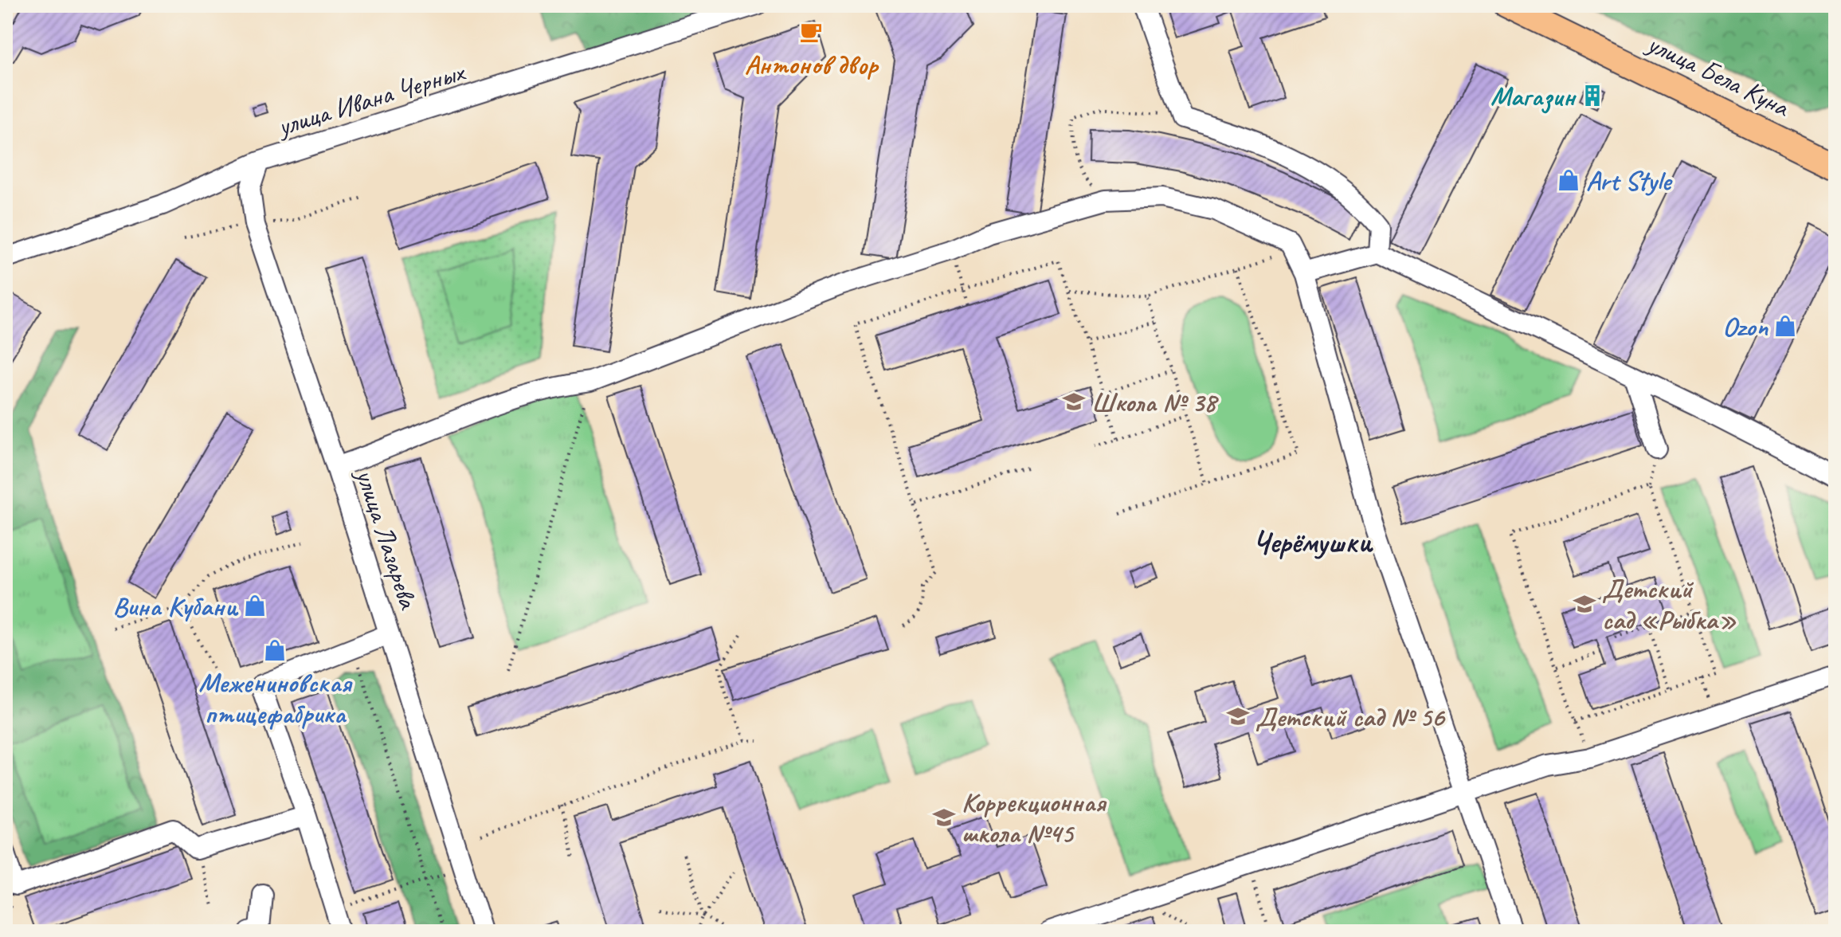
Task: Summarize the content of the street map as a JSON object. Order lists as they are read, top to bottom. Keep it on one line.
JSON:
{"streets":{"main road":["улица Бела Куна"],"street":["улица Ивана Черных","улица Лазарева"]},"crossings":[["улица Ивана Черных","улица Лазарева"]],"districts":["Черёмушки"],"places":{"cafe":["Антонов двор"],"building":["Магазин"],"shop":["Art Style","Ozon","Вина Кубани","Межениновская птицефабрика"],"school or university":["Школа № 38","Детский сад «Рыбка»","Детский сад № 56","Коррекционная школа №45"]}}
